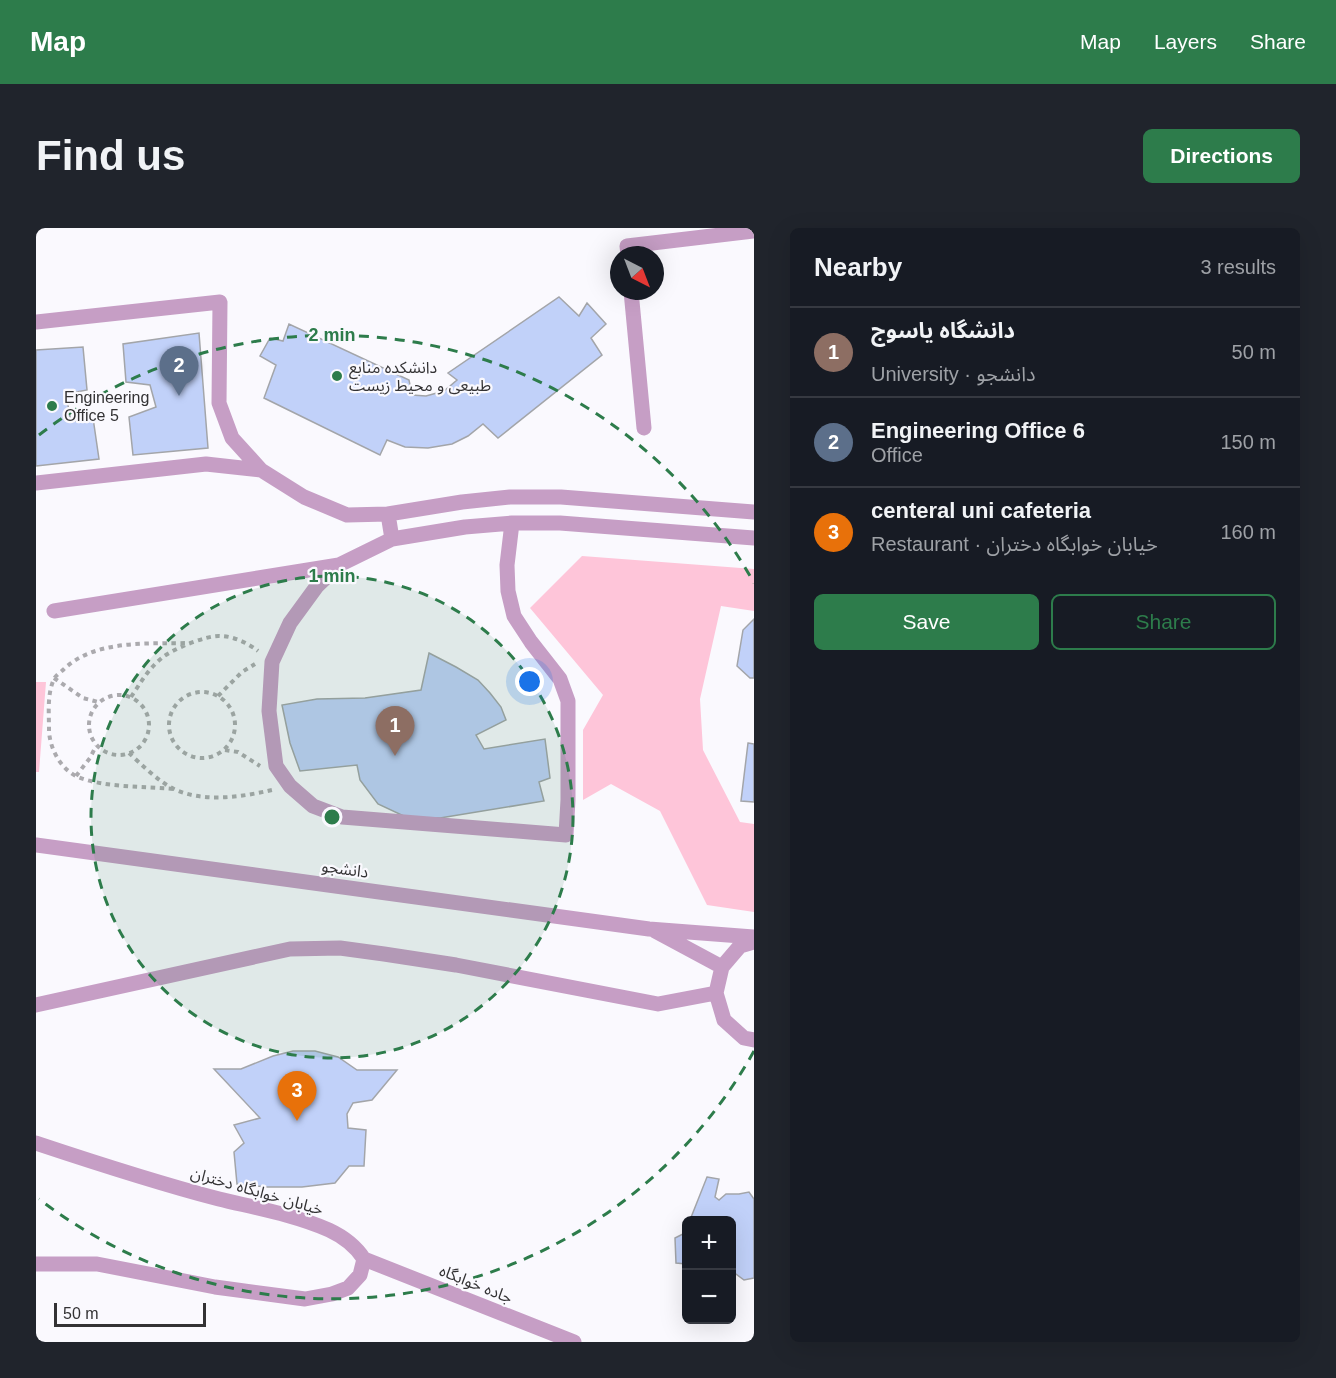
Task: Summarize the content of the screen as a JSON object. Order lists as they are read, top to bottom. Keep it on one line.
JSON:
{"streets":{"street":["دانشجو","خیابان خوابگاه دختران","جاده خوابگاه"]},"crossings":[["خیابان خوابگاه دختران","جاده خوابگاه"]],"places":["دانشکده منابع طبیعی و محیط زیست","Engineering Office 5"],"scale_bar":"50 m","north":"bottom right","page":{"header":"Map","nav":["Map","Layers","Share"],"buttons":["Directions",["Save","Share"]],"title":"Find us","heading":["Nearby","3 results"],"list":[{"mark":"1","name":"دانشگاه یاسوج","note":"University · دانشجو","value":"50 m"},{"mark":"2","name":"Engineering Office 6","note":"Office","value":"150 m"},{"mark":"3","name":"centeral uni cafeteria","note":"Restaurant · خیابان خوابگاه دختران","value":"160 m"}],"pins":["2","1","3"],"map_buttons":["+","−"],"scale":"50 m"},"rings":["2 min","1 min"]}
